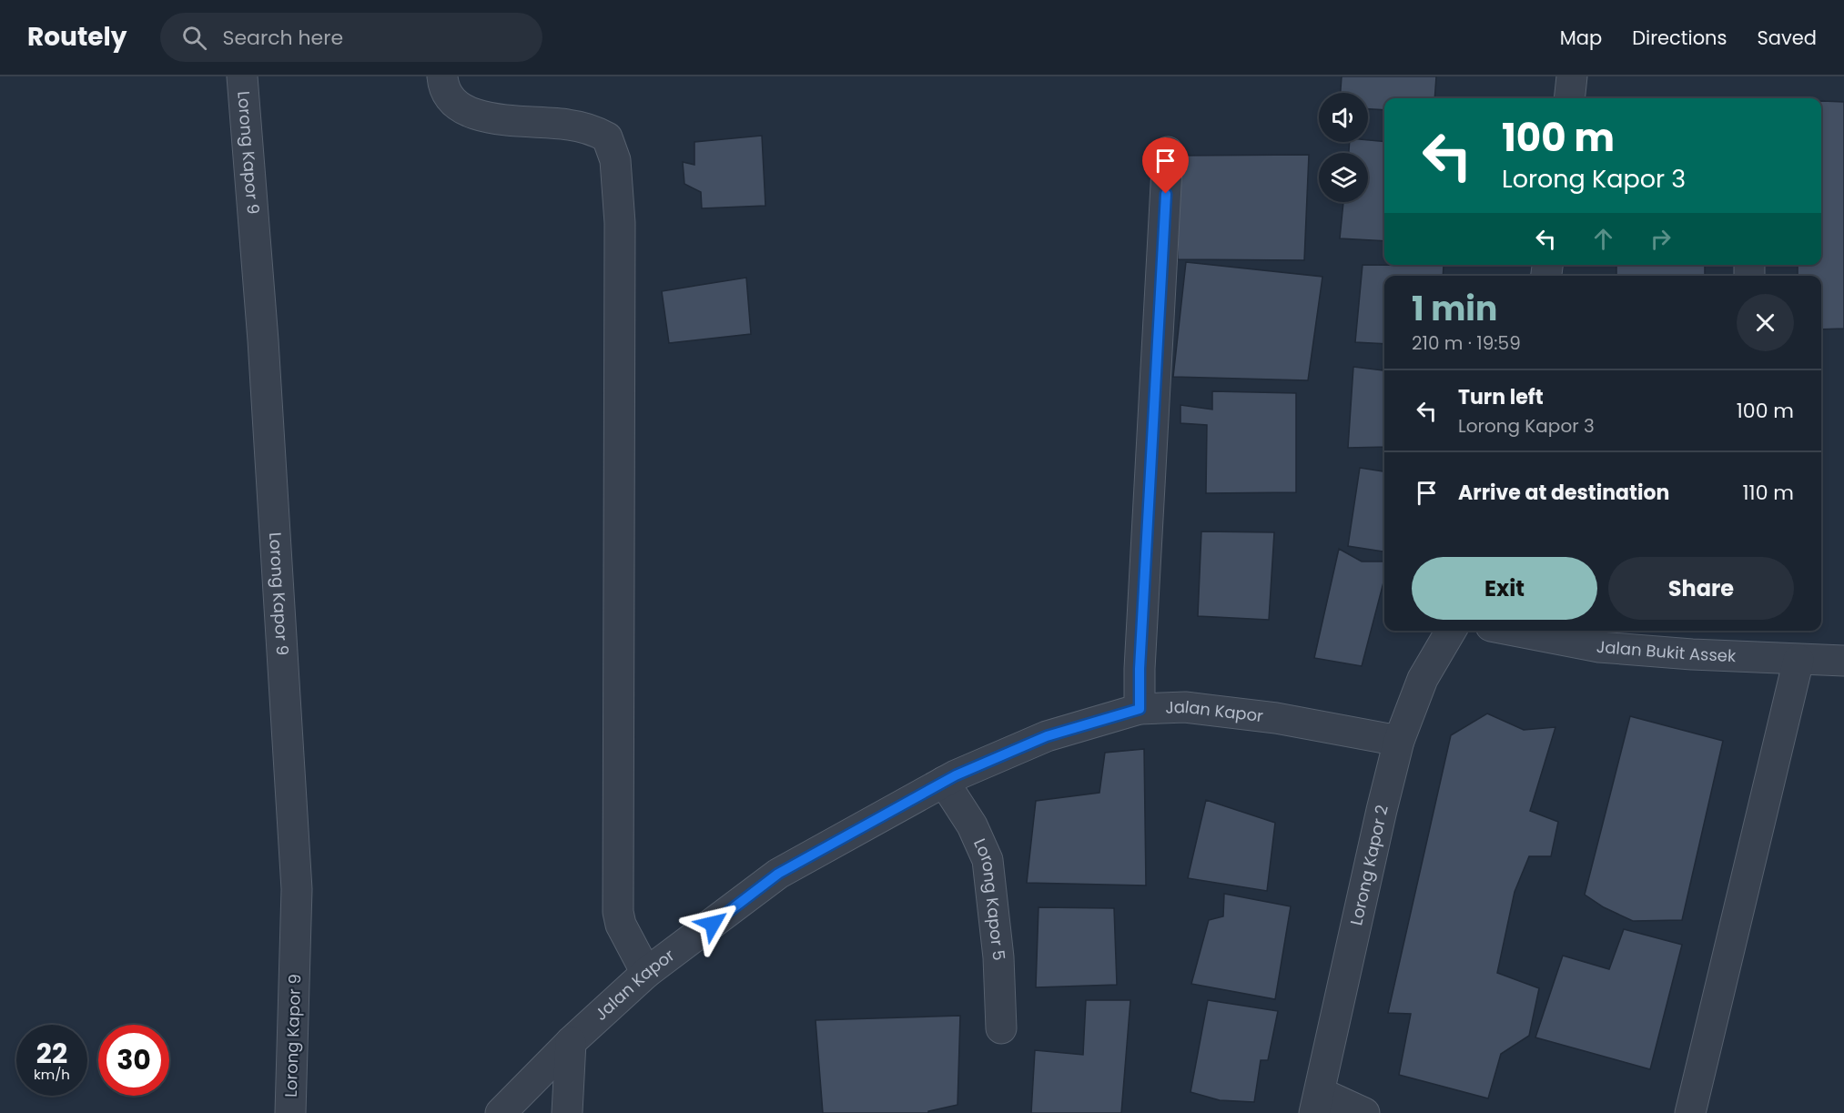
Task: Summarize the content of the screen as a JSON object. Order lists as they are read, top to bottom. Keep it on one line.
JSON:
{"streets":{"street":["Lorong Kapor 9","Jalan Bukit Assek","Jalan Kapor","Lorong Kapor 2","Lorong Kapor 5"]},"crossings":[["Jalan Kapor","Lorong Kapor 2"],["Jalan Kapor","Lorong Kapor 5"]],"page":{"header":"Routely","search":"Search here","nav":["Map","Directions","Saved"],"turn":["100 m","Lorong Kapor 3"],"heading":["1 min","210 m · 19:59"],"list":[{"name":"Turn left","note":"Lorong Kapor 3","value":"100 m"},{"name":"Arrive at destination","value":"110 m"}],"buttons":["Exit","Share"],"speed":"22 km/h","limit":"30"}}
